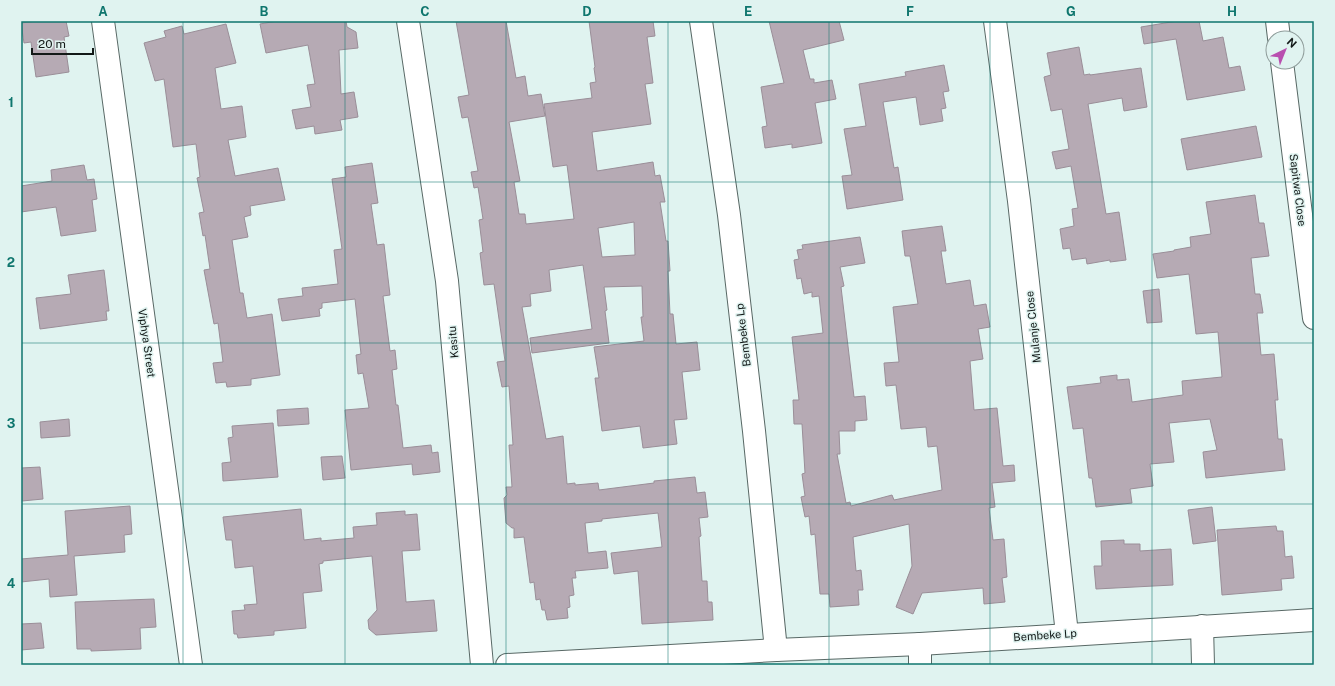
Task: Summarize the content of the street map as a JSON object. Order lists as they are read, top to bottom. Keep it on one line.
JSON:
{"streets":{"street":["Sapitwa Close","Mulanje Close","Bembeke Lp","Kasitu","Viphya Street"]},"crossings":[["Mulanje Close","Bembeke Lp"]],"scale_bar":"20 m","north":"top right","grid":{"columns":["A","B","C","D","E","F","G","H"],"rows":["1","2","3","4"]}}
